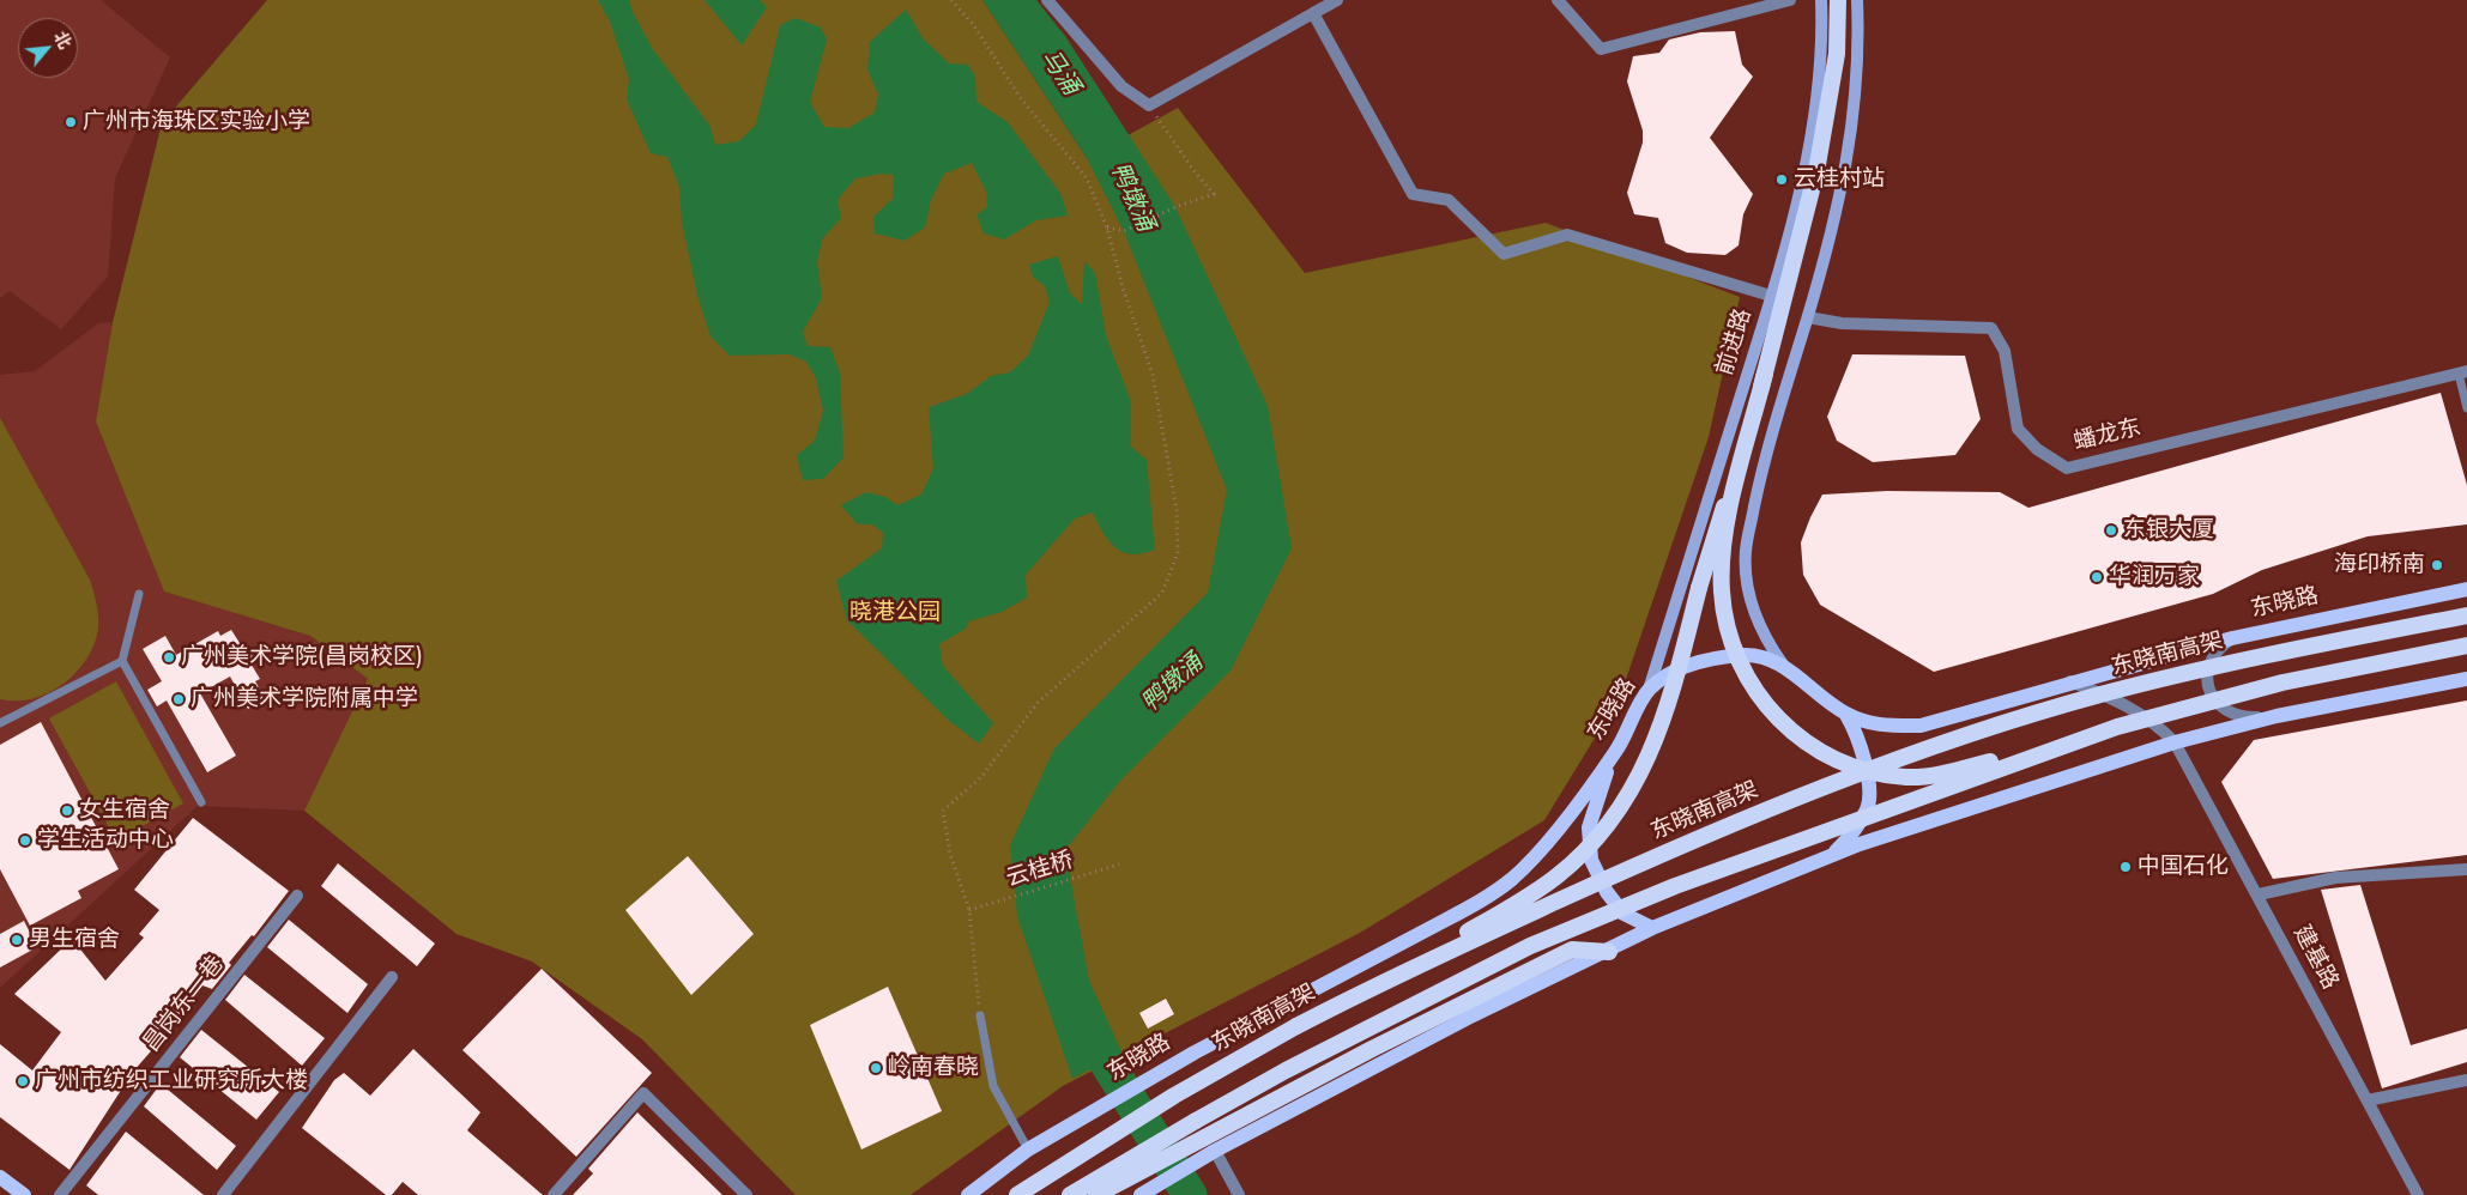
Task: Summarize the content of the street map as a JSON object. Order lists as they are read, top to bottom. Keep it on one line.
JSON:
{"streets":{"highway":["东晓南高架"],"main road":["前进路","东晓路"],"street":["蟠龙东","建基路","昌岗东一巷"],"path":["云桂桥"]},"crossings":[["前进路","东晓路"],["东晓路","建基路"]],"water":["马涌","鸭墩涌"],"parks":["晓港公园"],"places":["广州市海珠区实验小学","云桂村站","东银大厦","海印桥南","华润万家","广州美术学院(昌岗校区)","广州美术学院附属中学","女生宿舍","学生活动中心","中国石化","男生宿舍","岭南春晓","广州市纺织工业研究所大楼"],"north":"top right"}
